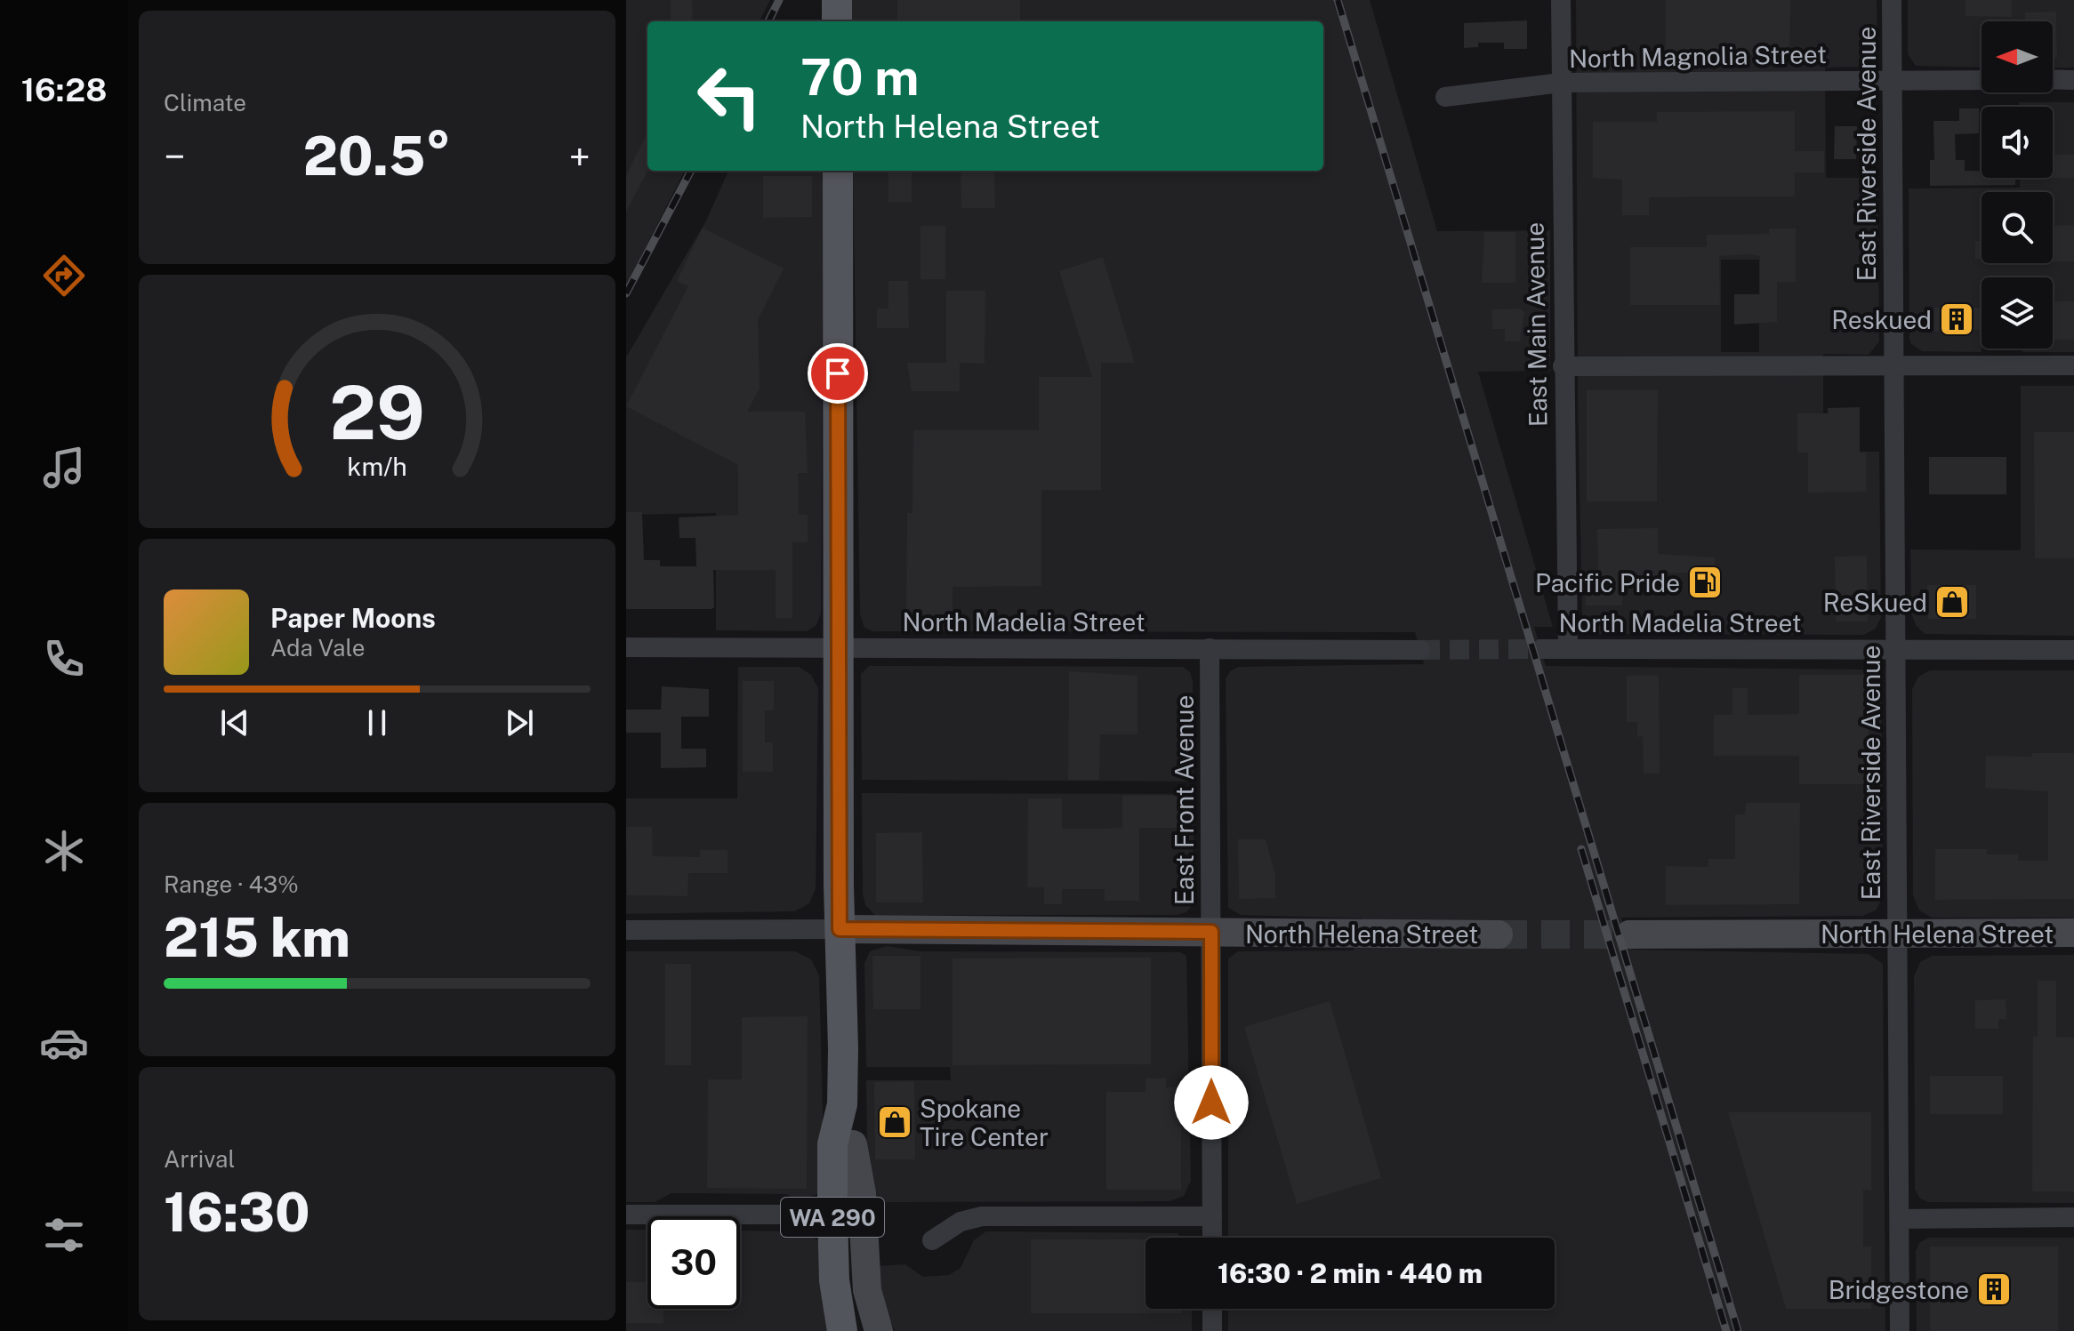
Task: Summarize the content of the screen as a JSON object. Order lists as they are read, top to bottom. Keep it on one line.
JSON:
{"streets":{"main road":["WA 290"],"street":["North Magnolia Street","East Riverside Avenue","East Main Avenue","North Madelia Street","East Front Avenue","North Helena Street"]},"crossings":[["North Magnolia Street","East Riverside Avenue"],["North Magnolia Street","East Main Avenue"],["East Riverside Avenue","North Madelia Street"],["East Riverside Avenue","North Helena Street"],["East Main Avenue","North Madelia Street"],["North Madelia Street","East Front Avenue"],["North Madelia Street","WA 290"],["East Front Avenue","North Helena Street"],["North Helena Street","WA 290"]],"places":{"building":["Reskued","Bridgestone"],"fuel station":["Pacific Pride"],"shop":["ReSkued","Spokane Tire Center"]},"north":"left","page":{"tabs":"16:28","tile":["Climate",["Range · 43%","215 km"],["Arrival","16:30"]],"turn":["70 m","North Helena Street"],"heat":["−","20.5°","+"],"song":["Paper Moons","Ada Vale"],"limit":"30","trip":"16:30 · 2 min · 440 m","gauge":["29","km/h"]}}
